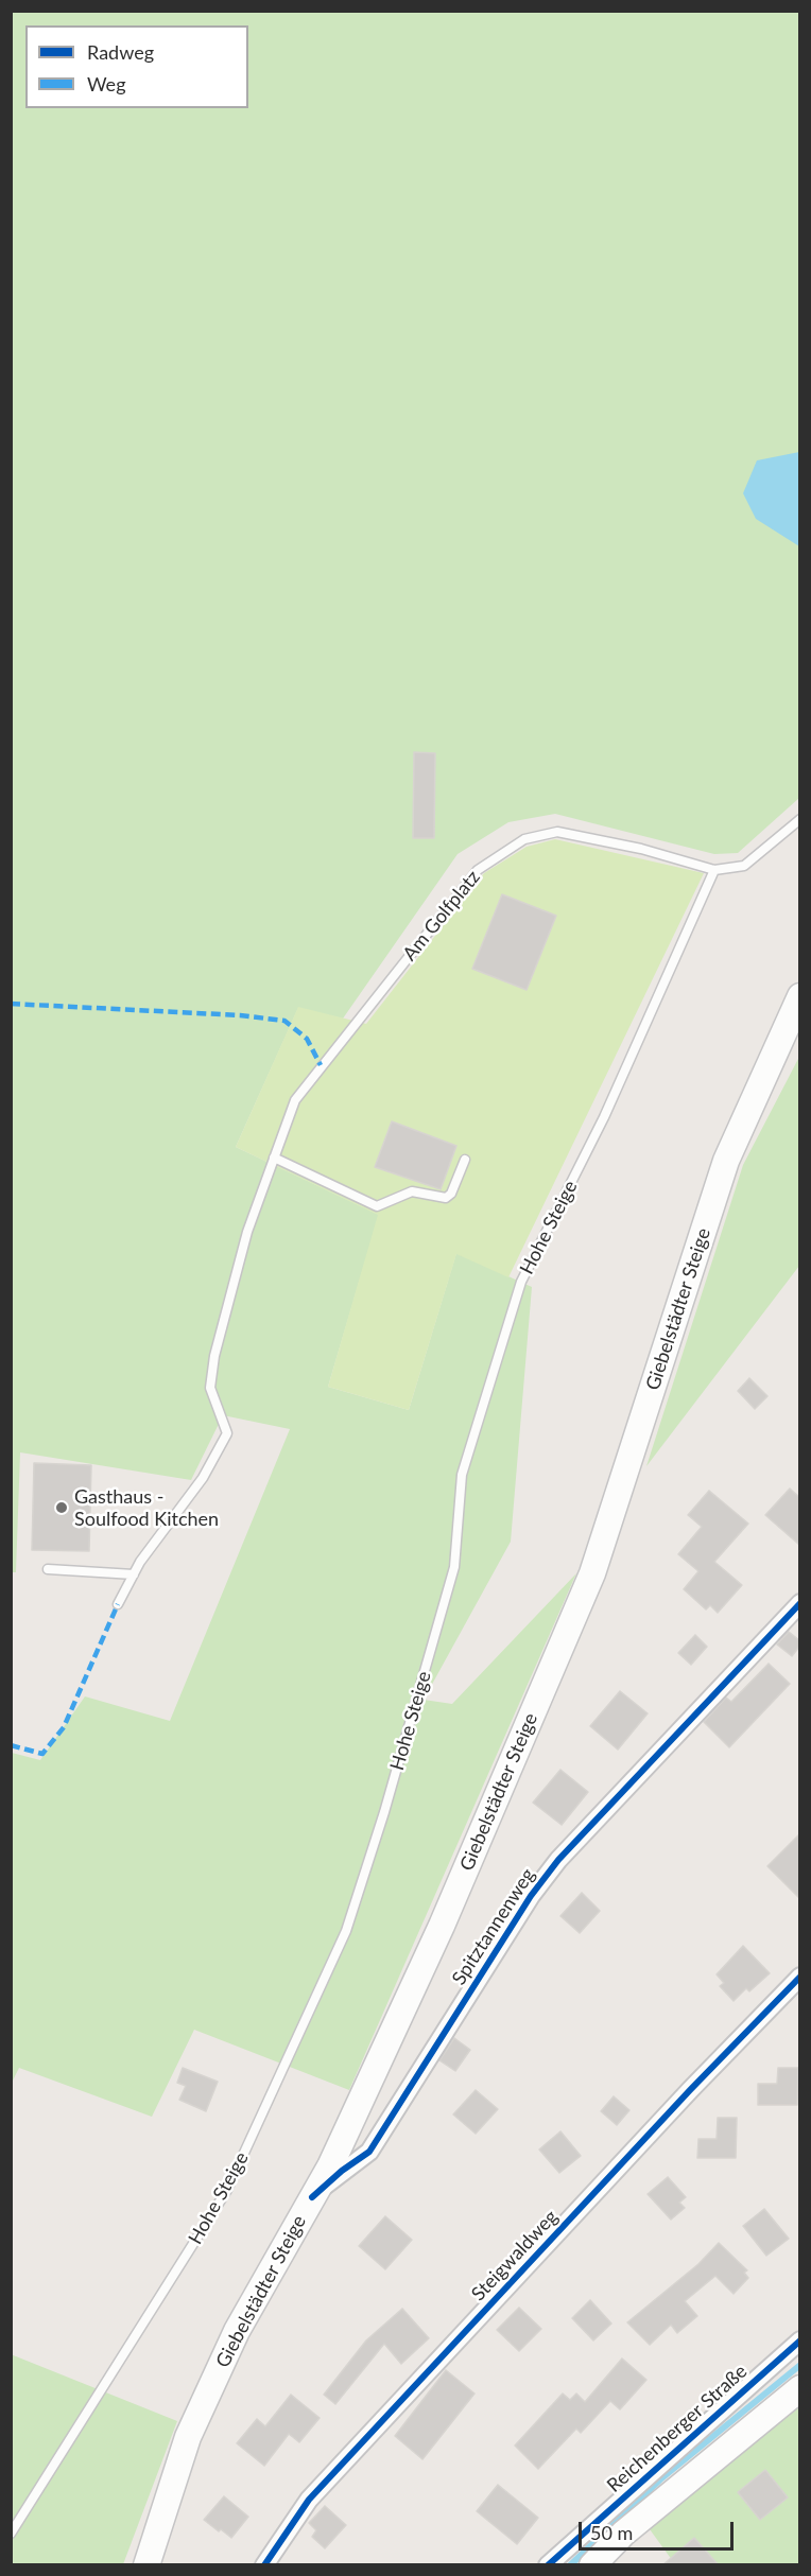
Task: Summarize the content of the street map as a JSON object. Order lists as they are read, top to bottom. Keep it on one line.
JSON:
{"streets":{"main road":["Giebelstädter Steige"],"street":["Spitztannenweg","Steigwaldweg","Reichenberger Straße"],"lane":["Am Golfplatz","Hohe Steige"]},"crossings":[["Am Golfplatz","Hohe Steige"],["Giebelstädter Steige","Spitztannenweg"]],"places":["Gasthaus - Soulfood Kitchen"],"legend":["Radweg","Weg"],"scale_bar":"50 m"}
